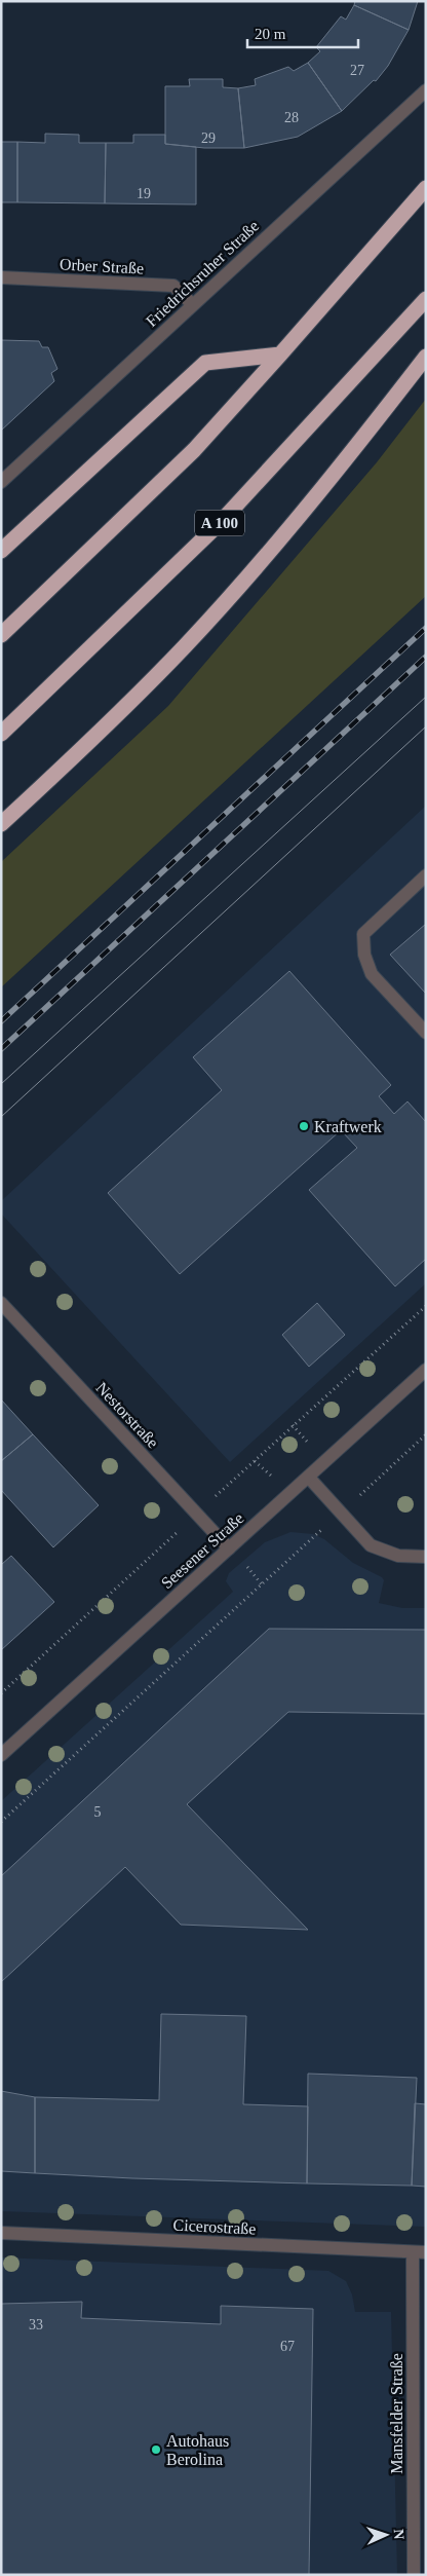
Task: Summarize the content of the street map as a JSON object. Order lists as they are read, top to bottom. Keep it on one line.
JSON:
{"streets":{"highway":["A 100"],"street":["Orber Straße","Friedrichsruher Straße","Nestorstraße","Seesener Straße","Cicerostraße","Mansfelder Straße"]},"crossings":[["Orber Straße","Friedrichsruher Straße"],["Nestorstraße","Seesener Straße"],["Cicerostraße","Mansfelder Straße"]],"places":["Kraftwerk","Autohaus Berolina"],"house_numbers":["27","28","29","19","5","33","67"],"scale_bar":"20 m","north":"right"}
